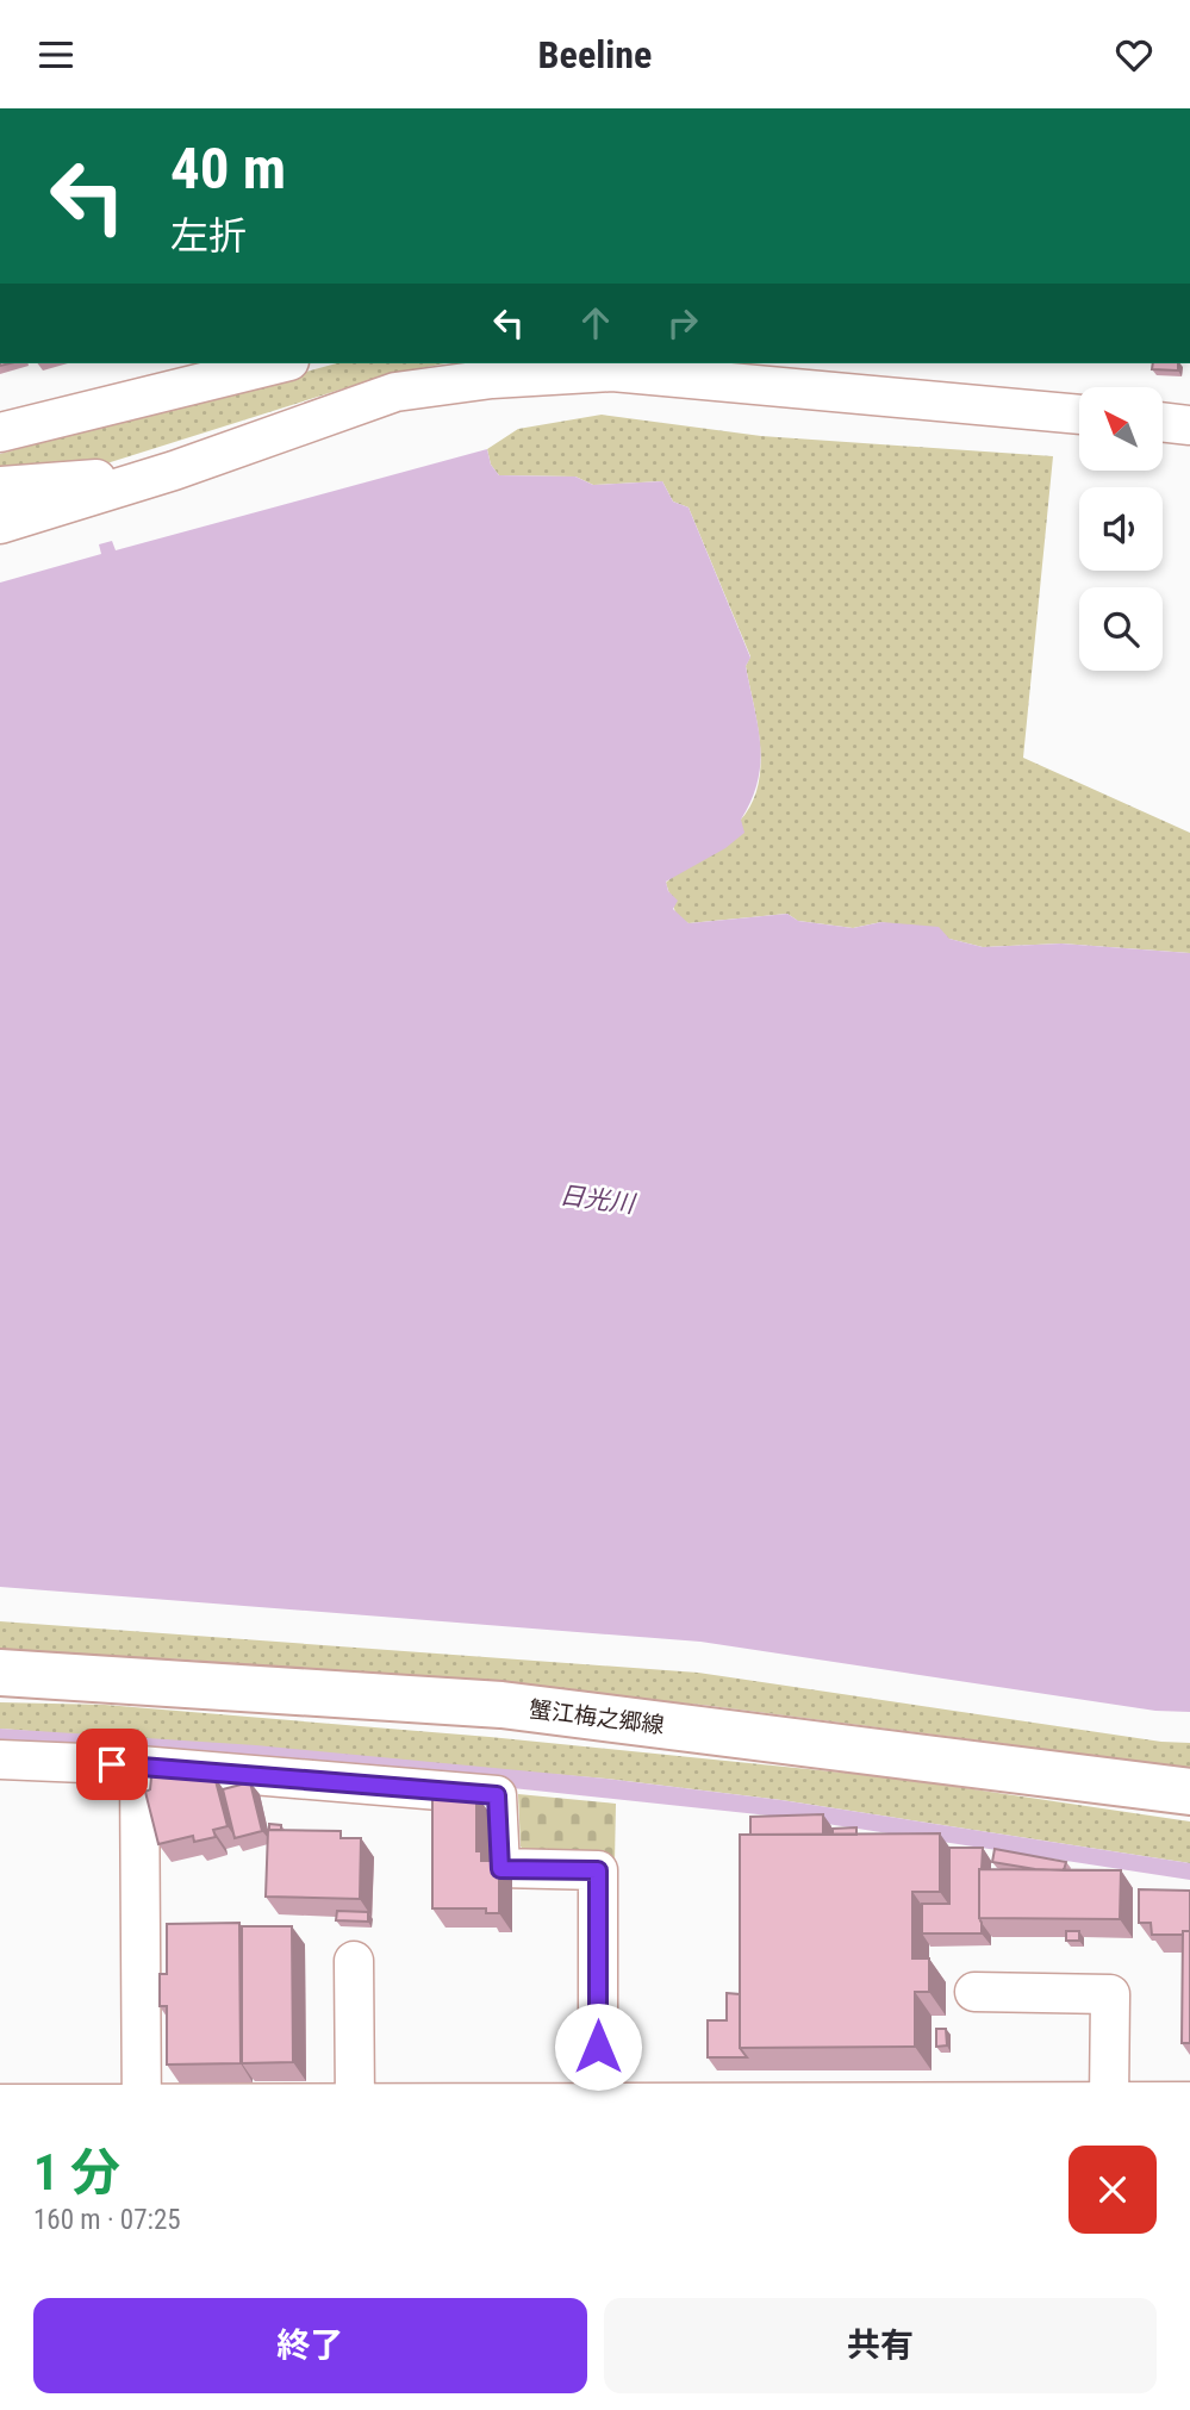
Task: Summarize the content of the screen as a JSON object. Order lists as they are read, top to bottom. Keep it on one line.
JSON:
{"streets":{"main road":["蟹江梅之郷線"]},"water":["日光川"],"north":"top left","page":{"header":"Beeline","turn":["40 m","左折"],"heading":["1 分","160 m · 07:25"],"buttons":["終了","共有"]}}
